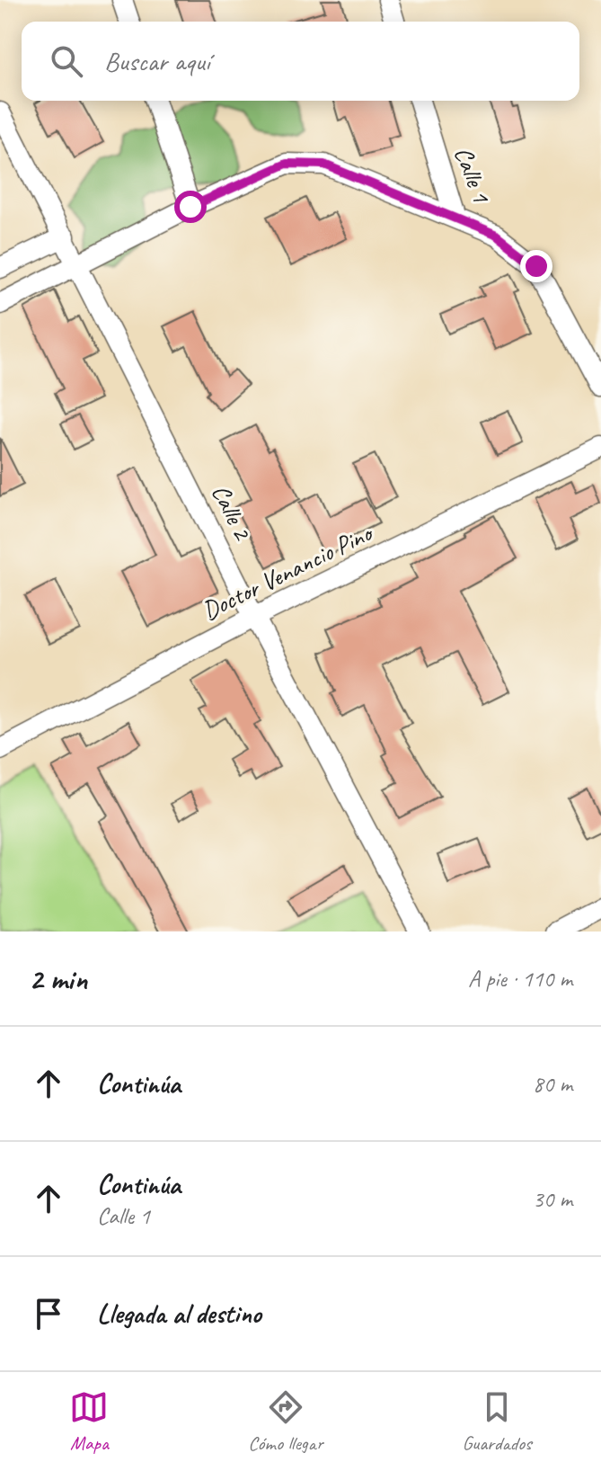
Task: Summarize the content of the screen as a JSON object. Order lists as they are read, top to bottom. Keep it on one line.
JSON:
{"streets":{"street":["Calle 1","Calle 2","Doctor Venancio Pino"]},"crossings":[["Calle 2","Doctor Venancio Pino"]],"page":{"search":"Buscar aquí","heading":["2 min","A pie · 110 m"],"list":[["Continúa","80 m"],["Continúa","Calle 1","30 m"],"Llegada al destino"],"nav":["Mapa","Cómo llegar","Guardados"]}}
